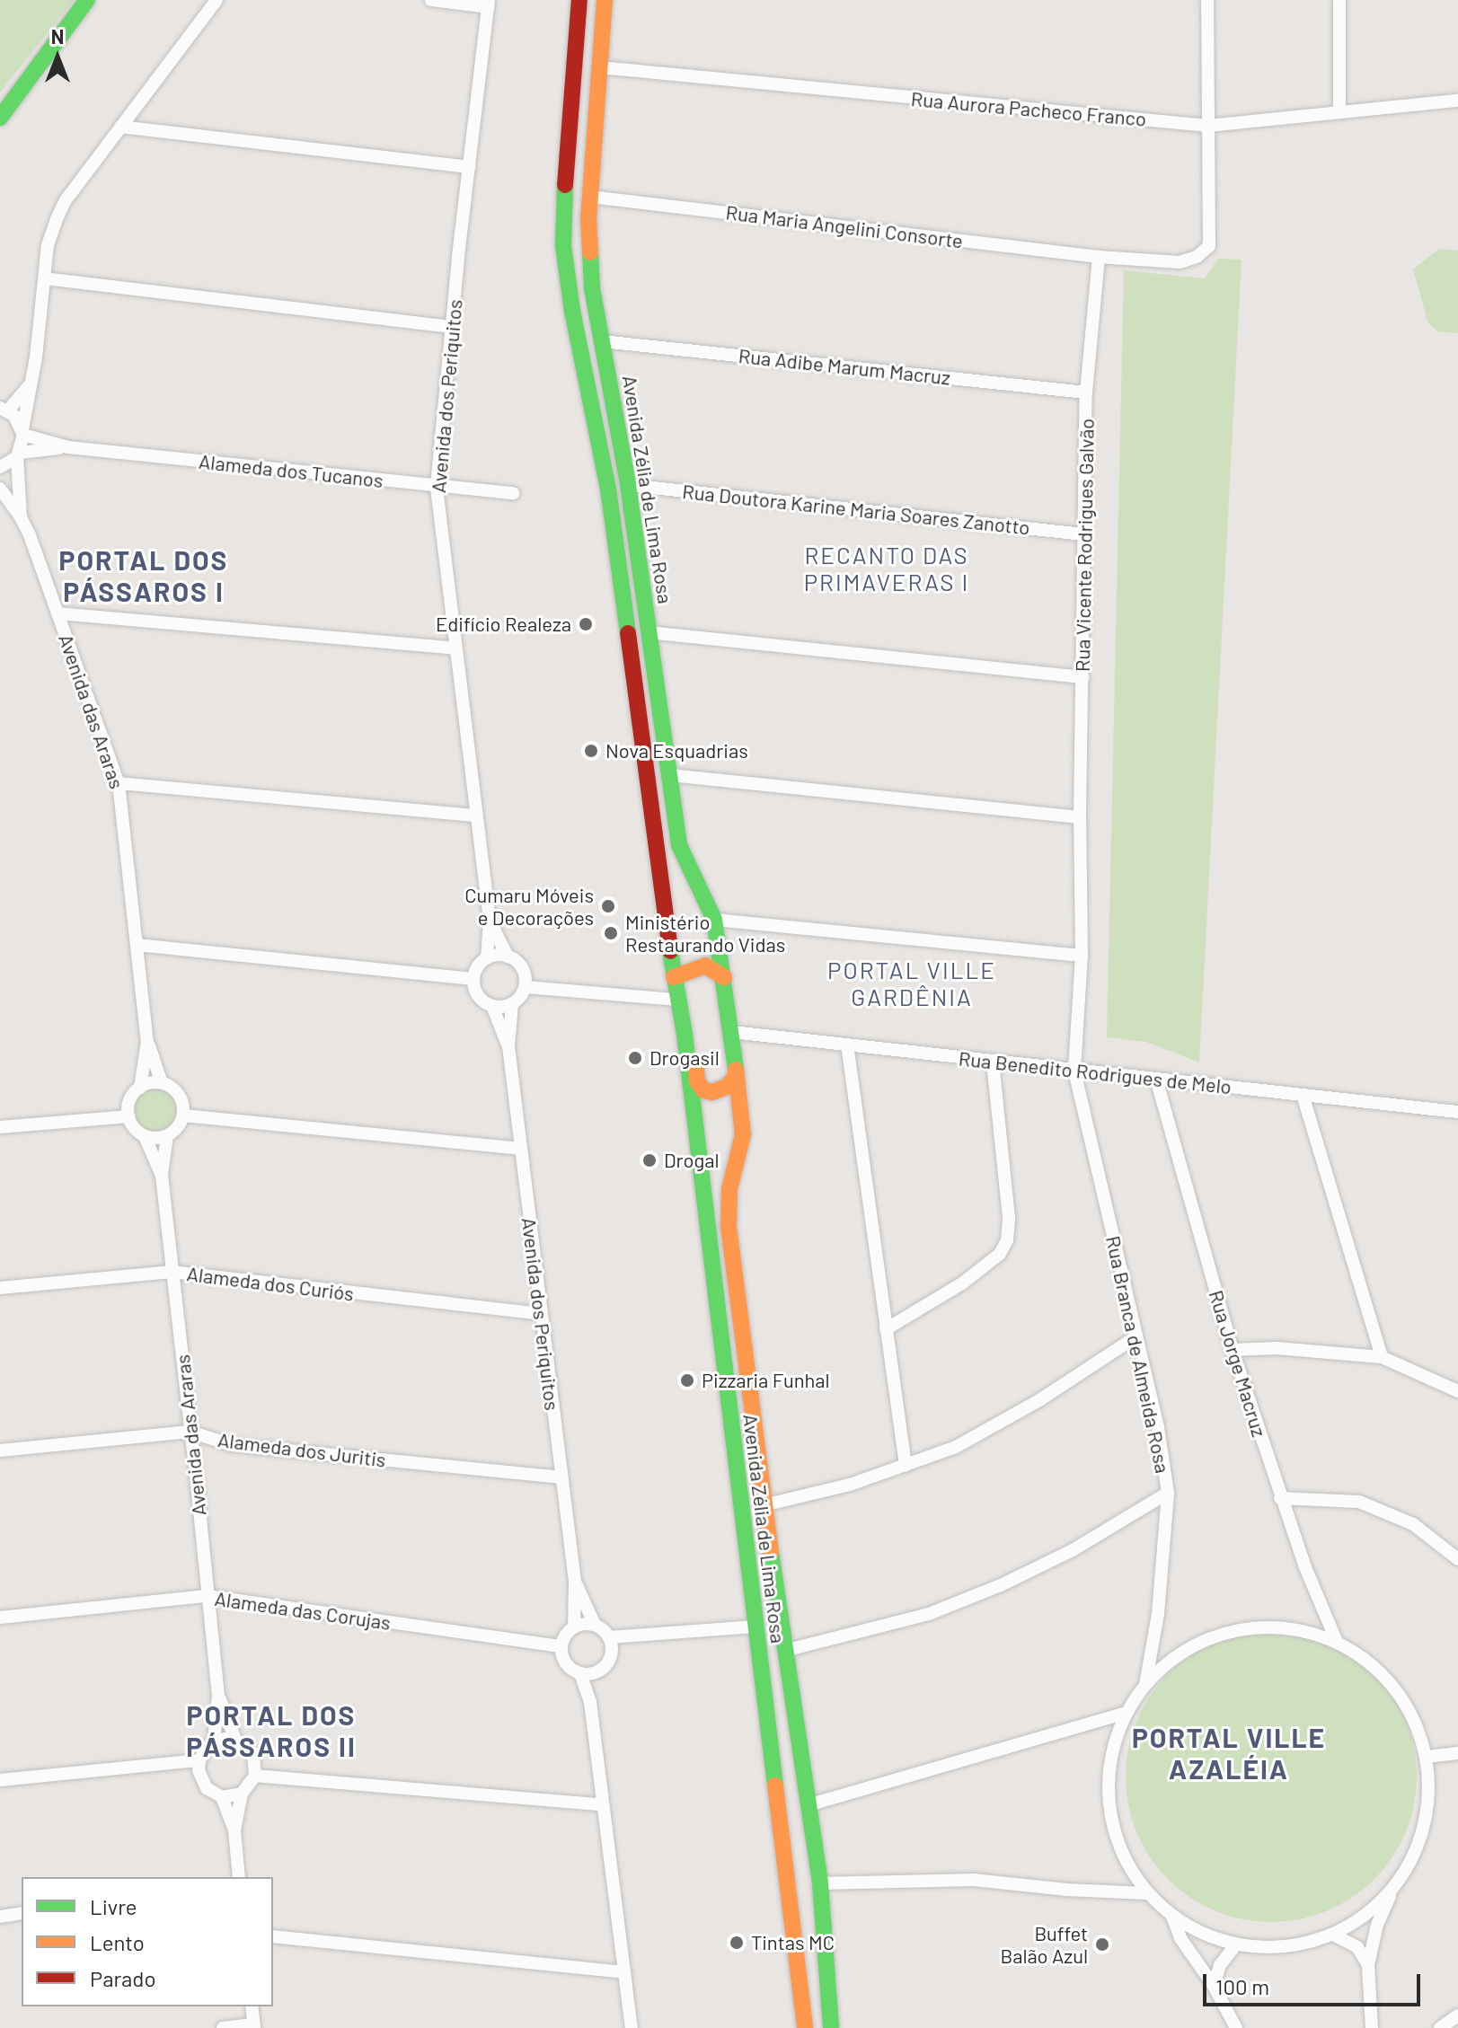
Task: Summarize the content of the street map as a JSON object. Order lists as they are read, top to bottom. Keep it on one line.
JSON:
{"streets":{"main road":["Avenida Zélia de Lima Rosa"],"street":["Rua Aurora Pacheco Franco","Rua Maria Angelini Consorte","Rua Adibe Marum Macruz","Avenida dos Periquitos","Alameda dos Tucanos","Rua Doutora Karine Maria Soares Zanotto","Rua Vicente Rodrigues Galvão","Avenida das Araras","Rua Benedito Rodrigues de Melo","Alameda dos Curiós","Rua Branca de Almeida Rosa","Rua Jorge Macruz","Alameda dos Juritis","Alameda das Corujas"]},"crossings":[["Rua Aurora Pacheco Franco","Avenida Zélia de Lima Rosa"],["Rua Maria Angelini Consorte","Avenida Zélia de Lima Rosa"],["Rua Maria Angelini Consorte","Rua Vicente Rodrigues Galvão"],["Rua Adibe Marum Macruz","Avenida Zélia de Lima Rosa"],["Rua Adibe Marum Macruz","Rua Vicente Rodrigues Galvão"],["Avenida dos Periquitos","Alameda dos Tucanos"],["Avenida dos Periquitos","Alameda dos Curiós"],["Avenida dos Periquitos","Alameda dos Juritis"],["Avenida Zélia de Lima Rosa","Rua Doutora Karine Maria Soares Zanotto"],["Avenida Zélia de Lima Rosa","Rua Benedito Rodrigues de Melo"],["Rua Doutora Karine Maria Soares Zanotto","Rua Vicente Rodrigues Galvão"],["Rua Vicente Rodrigues Galvão","Rua Benedito Rodrigues de Melo"],["Rua Vicente Rodrigues Galvão","Rua Branca de Almeida Rosa"],["Avenida das Araras","Alameda dos Curiós"],["Avenida das Araras","Alameda dos Juritis"],["Avenida das Araras","Alameda das Corujas"],["Rua Benedito Rodrigues de Melo","Rua Branca de Almeida Rosa"],["Rua Benedito Rodrigues de Melo","Rua Jorge Macruz"],["Rua Branca de Almeida Rosa","Rua Jorge Macruz"]],"districts":["RECANTO DAS PRIMAVERAS I","PORTAL DOS PÁSSAROS I","PORTAL VILLE GARDÊNIA","PORTAL DOS PÁSSAROS II","PORTAL VILLE AZALÉIA"],"places":["Edifício Realeza","Nova Esquadrias","Cumaru Móveis e Decorações","Ministério Restaurando Vidas","Drogasil","Drogal","Pizzaria Funhal","Tintas MC","Buffet Balão Azul"],"legend":["Livre","Lento","Parado"],"scale_bar":"100 m","north":"top"}
